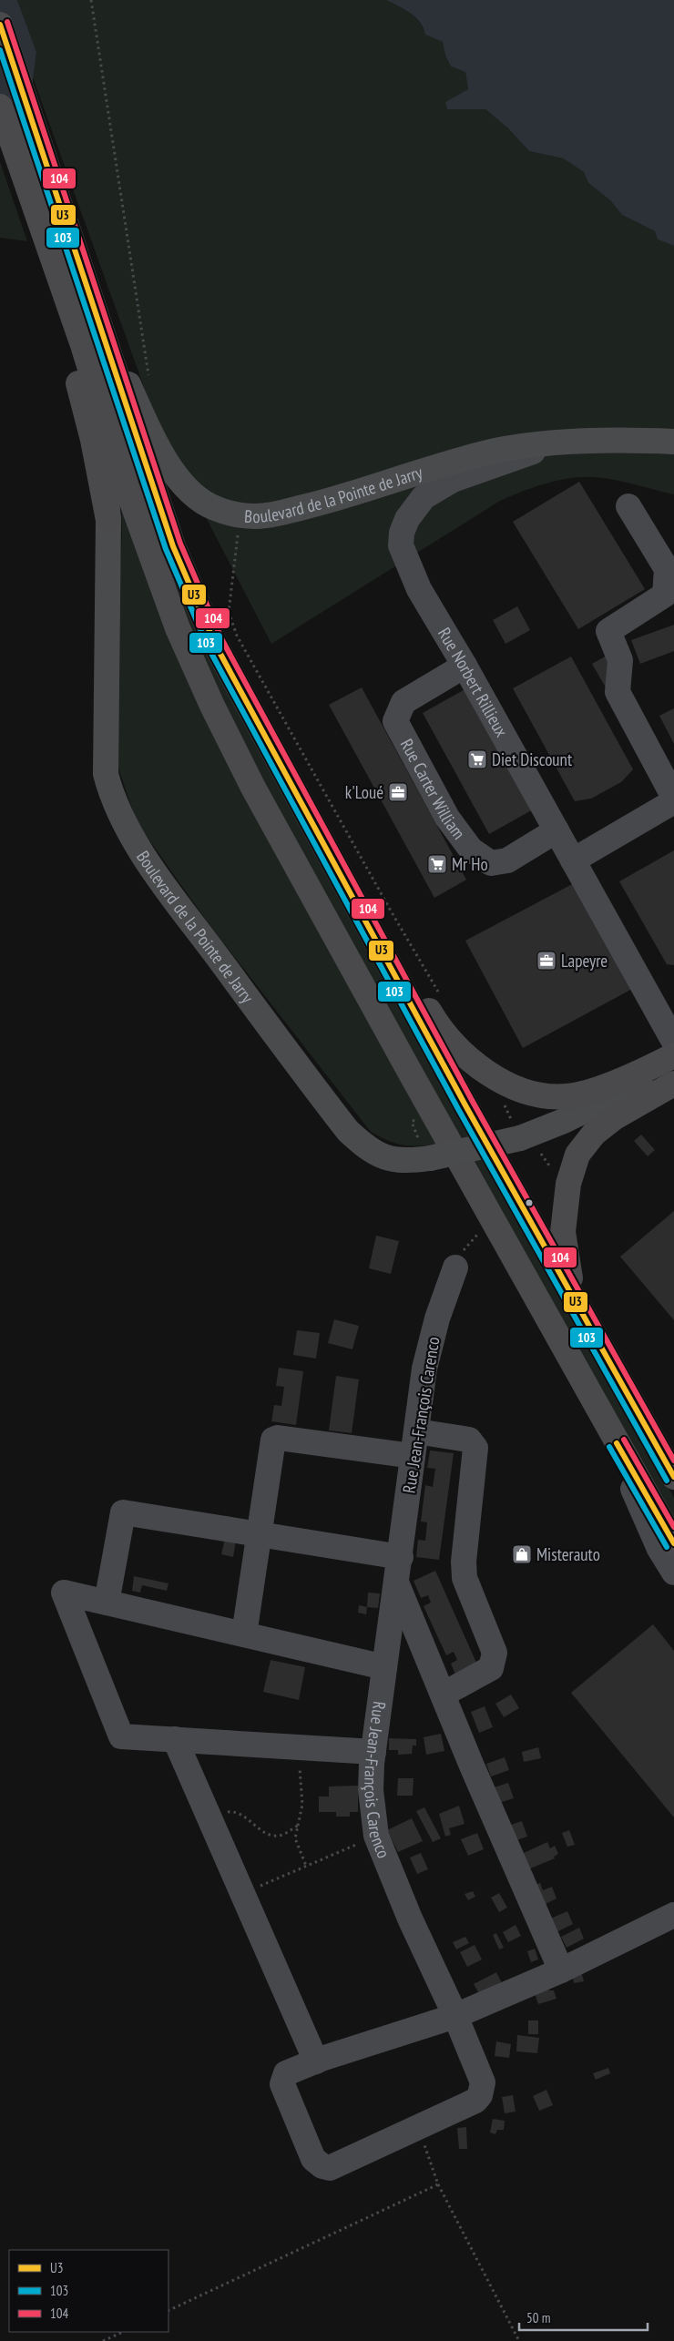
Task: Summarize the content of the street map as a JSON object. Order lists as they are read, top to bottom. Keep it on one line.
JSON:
{"streets":{"main road":["Boulevard de la Pointe de Jarry"],"street":["Rue Norbert Rillieux","Rue Carter William","Rue Jean-François Carenco"]},"crossings":[["Boulevard de la Pointe de Jarry","Rue Norbert Rillieux"],["Rue Norbert Rillieux","Rue Carter William"]],"places":{"supermarket":["Diet Discount","Mr Ho"],"office":["k'Loué","Lapeyre"],"shop":["Misterauto"]},"lines":["transit line 104","transit line U3","transit line 103"],"legend":["U3","103","104"],"scale_bar":"50 m"}
